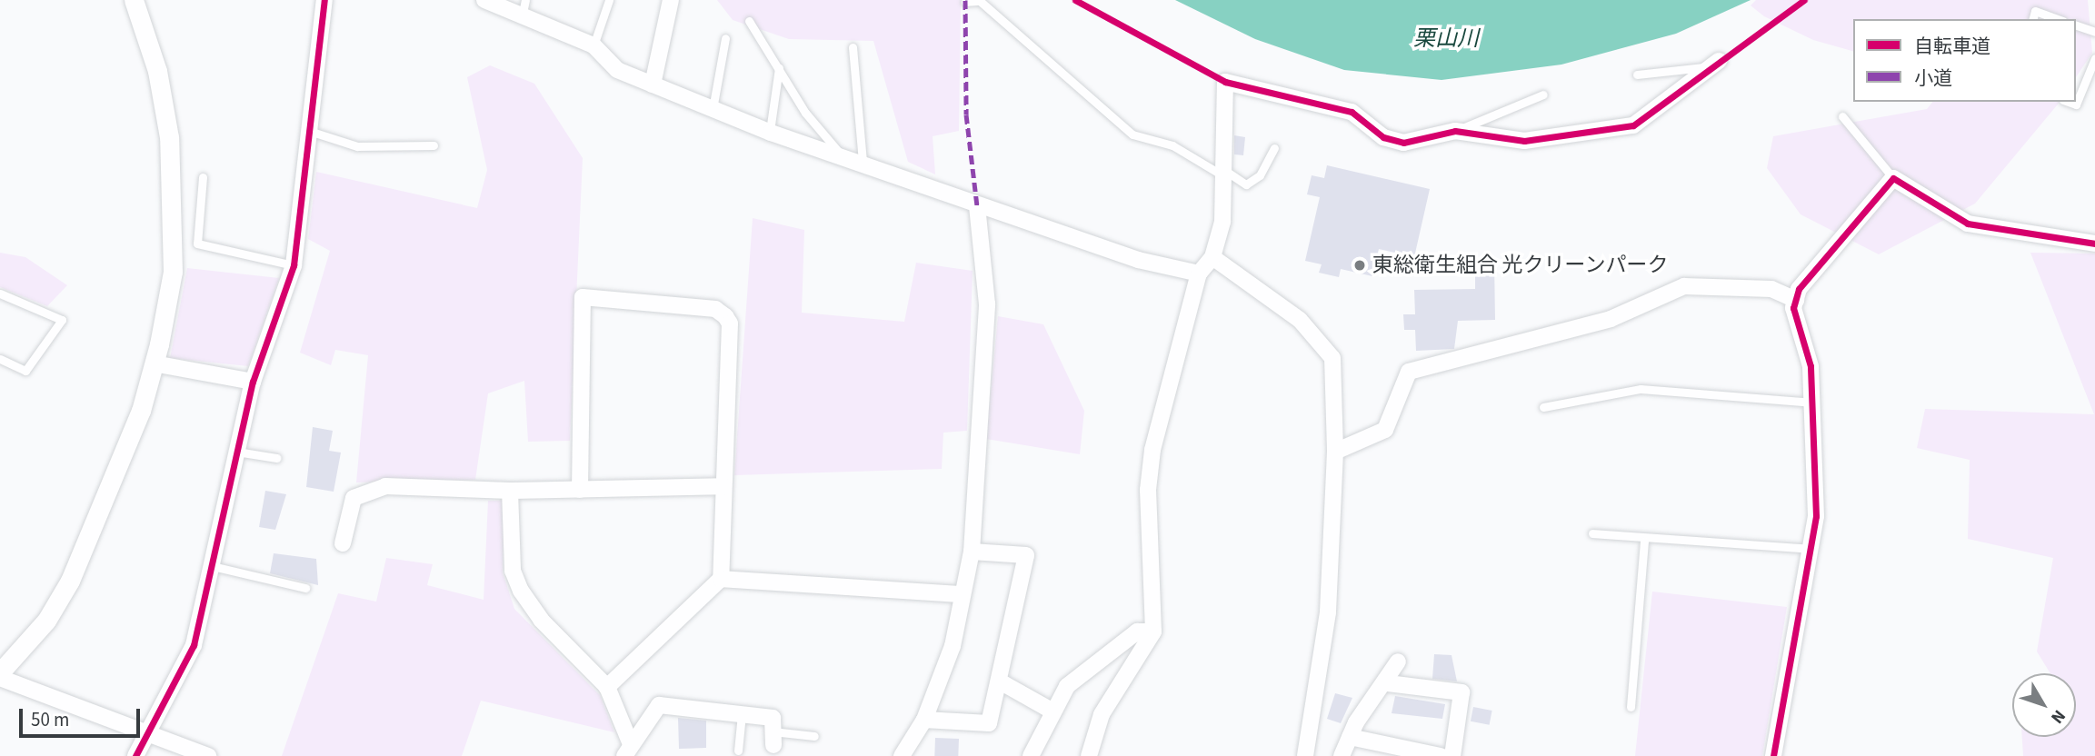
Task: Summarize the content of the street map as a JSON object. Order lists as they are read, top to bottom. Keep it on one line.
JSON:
{"water":["栗山川"],"places":["東総衛生組合 光クリーンパーク"],"legend":["自転車道","小道"],"scale_bar":"50 m","north":"bottom right"}
